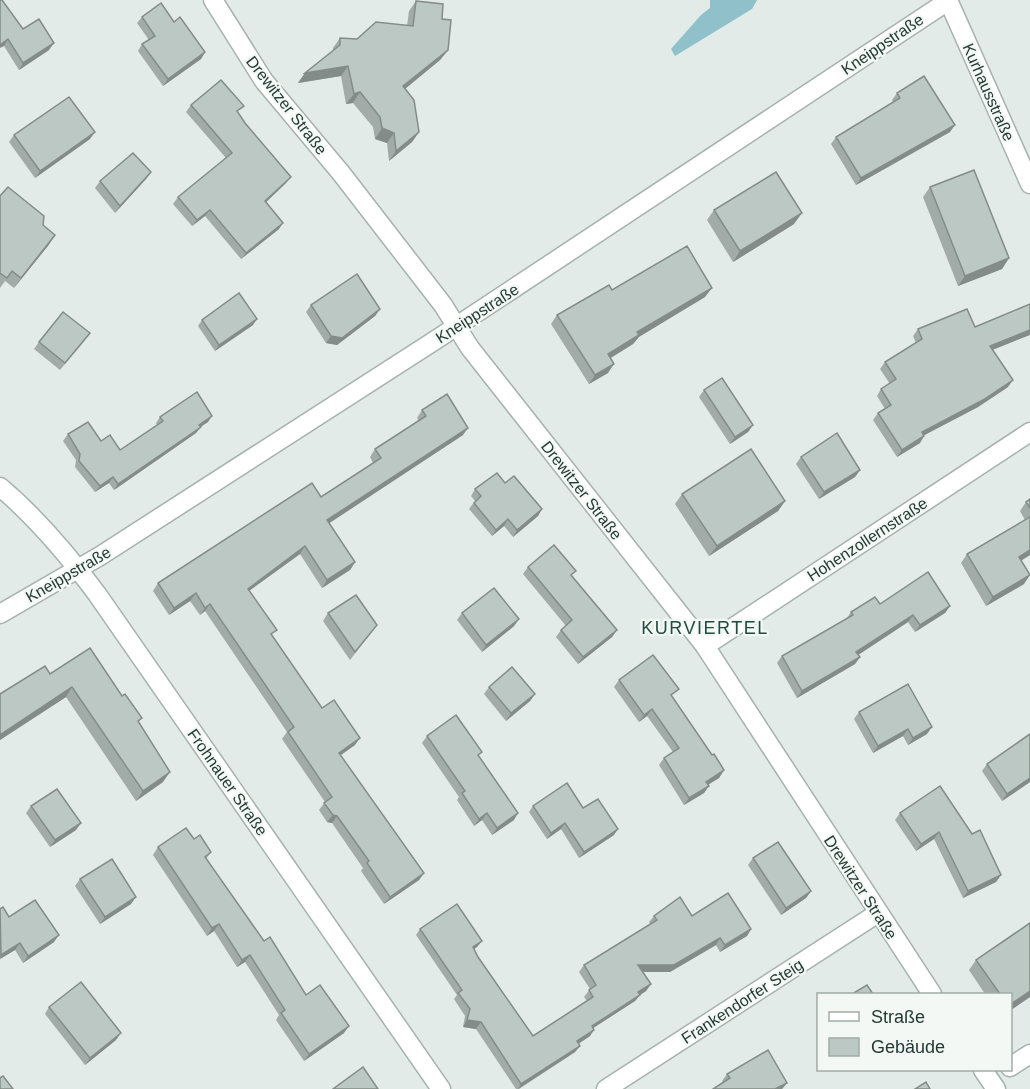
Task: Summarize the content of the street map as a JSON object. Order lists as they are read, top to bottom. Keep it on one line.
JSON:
{"streets":{"street":["Kneippstraße","Kurhausstraße","Drewitzer Straße","Hohenzollernstraße","Frohnauer Straße","Frankendorfer Steig"]},"crossings":[["Kneippstraße","Kurhausstraße"],["Kneippstraße","Drewitzer Straße"],["Kneippstraße","Frohnauer Straße"],["Drewitzer Straße","Hohenzollernstraße"],["Drewitzer Straße","Frankendorfer Steig"]],"districts":["KURVIERTEL"],"legend":["Straße","Gebäude"]}
